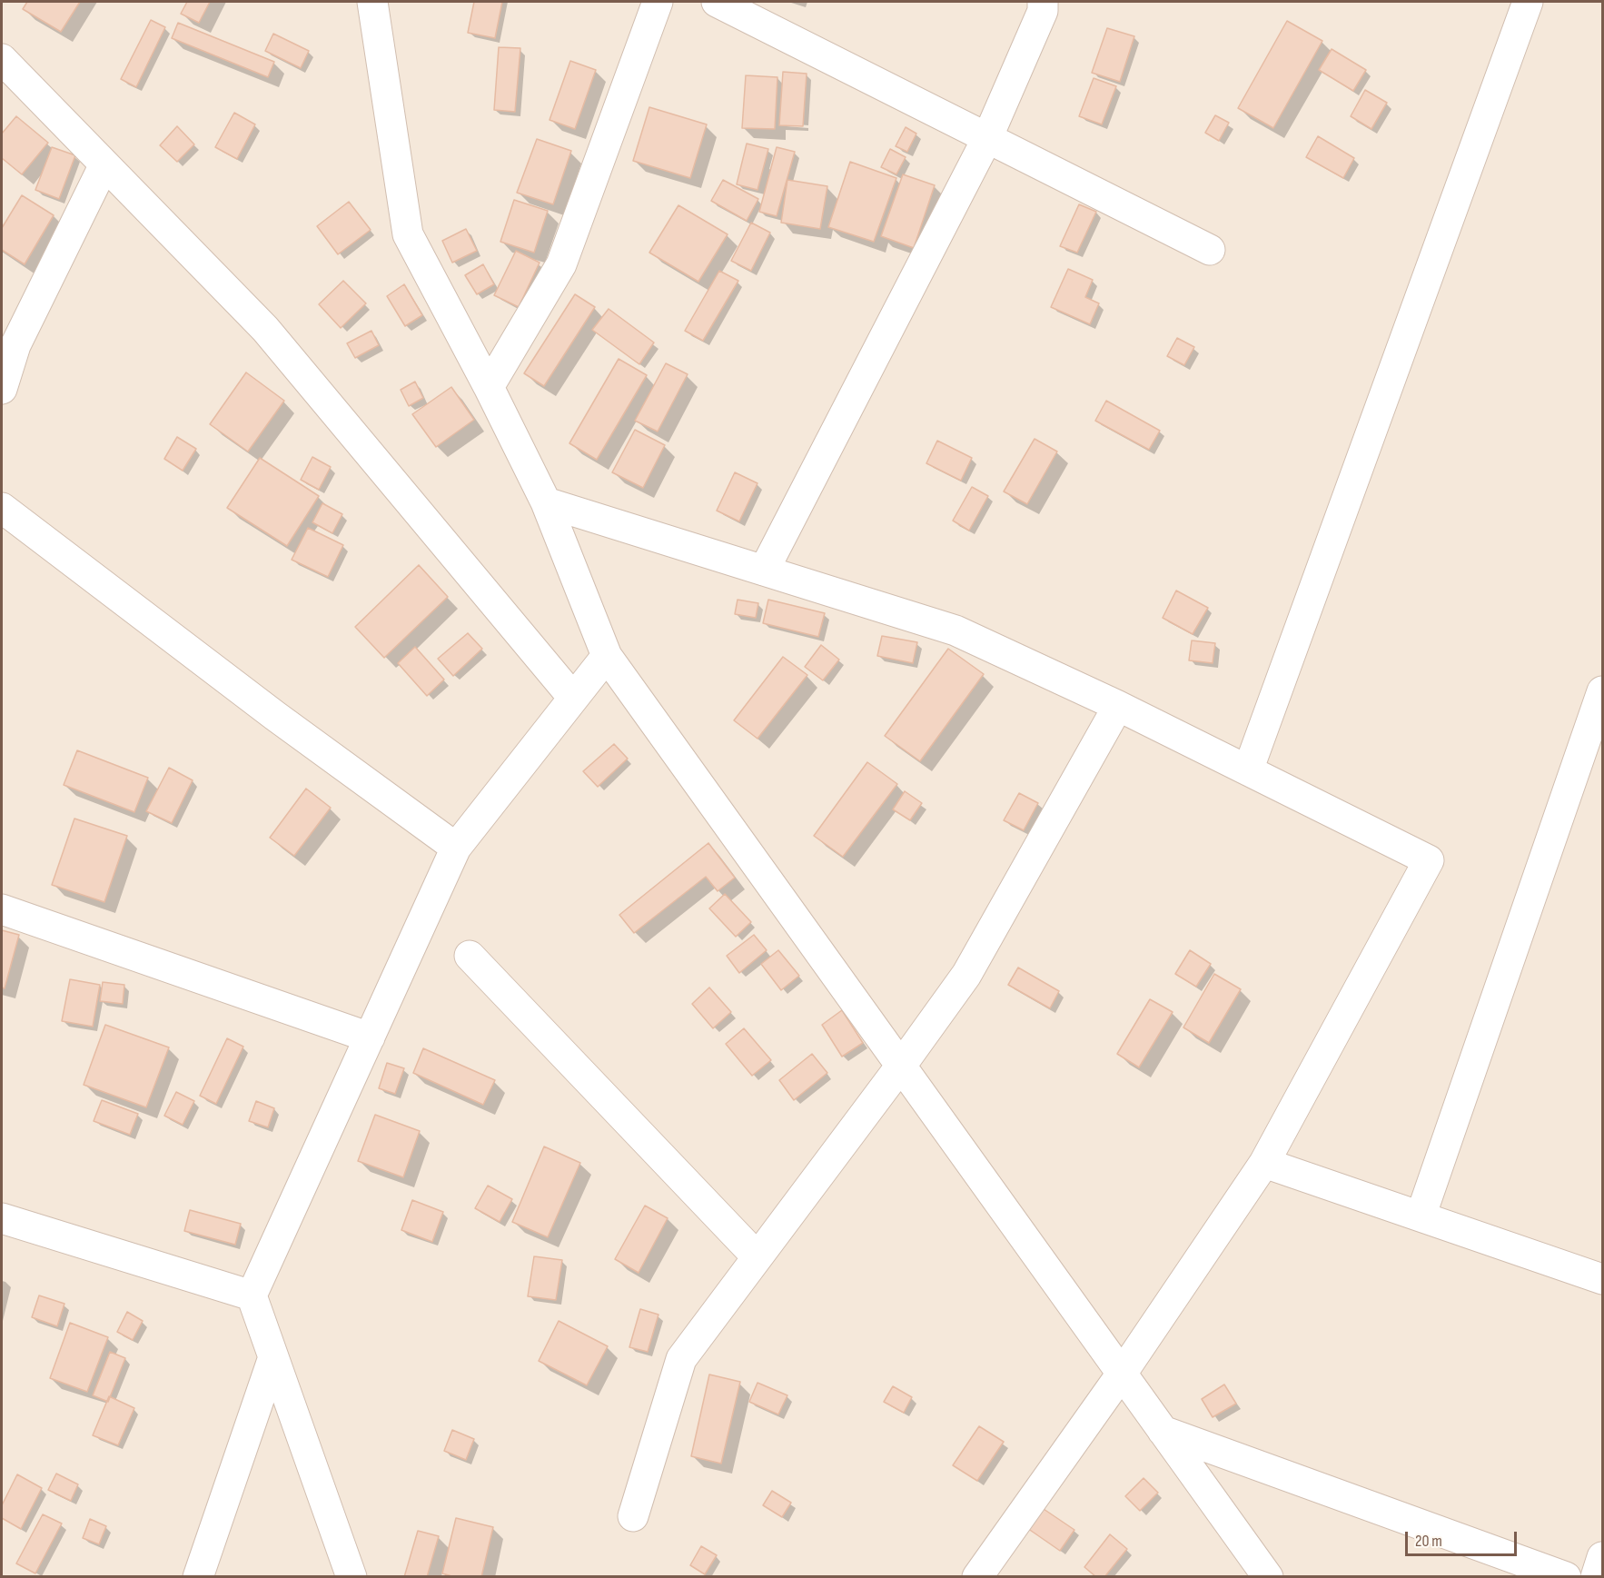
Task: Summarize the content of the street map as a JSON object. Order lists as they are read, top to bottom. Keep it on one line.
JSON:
{"scale_bar":"20 m"}
